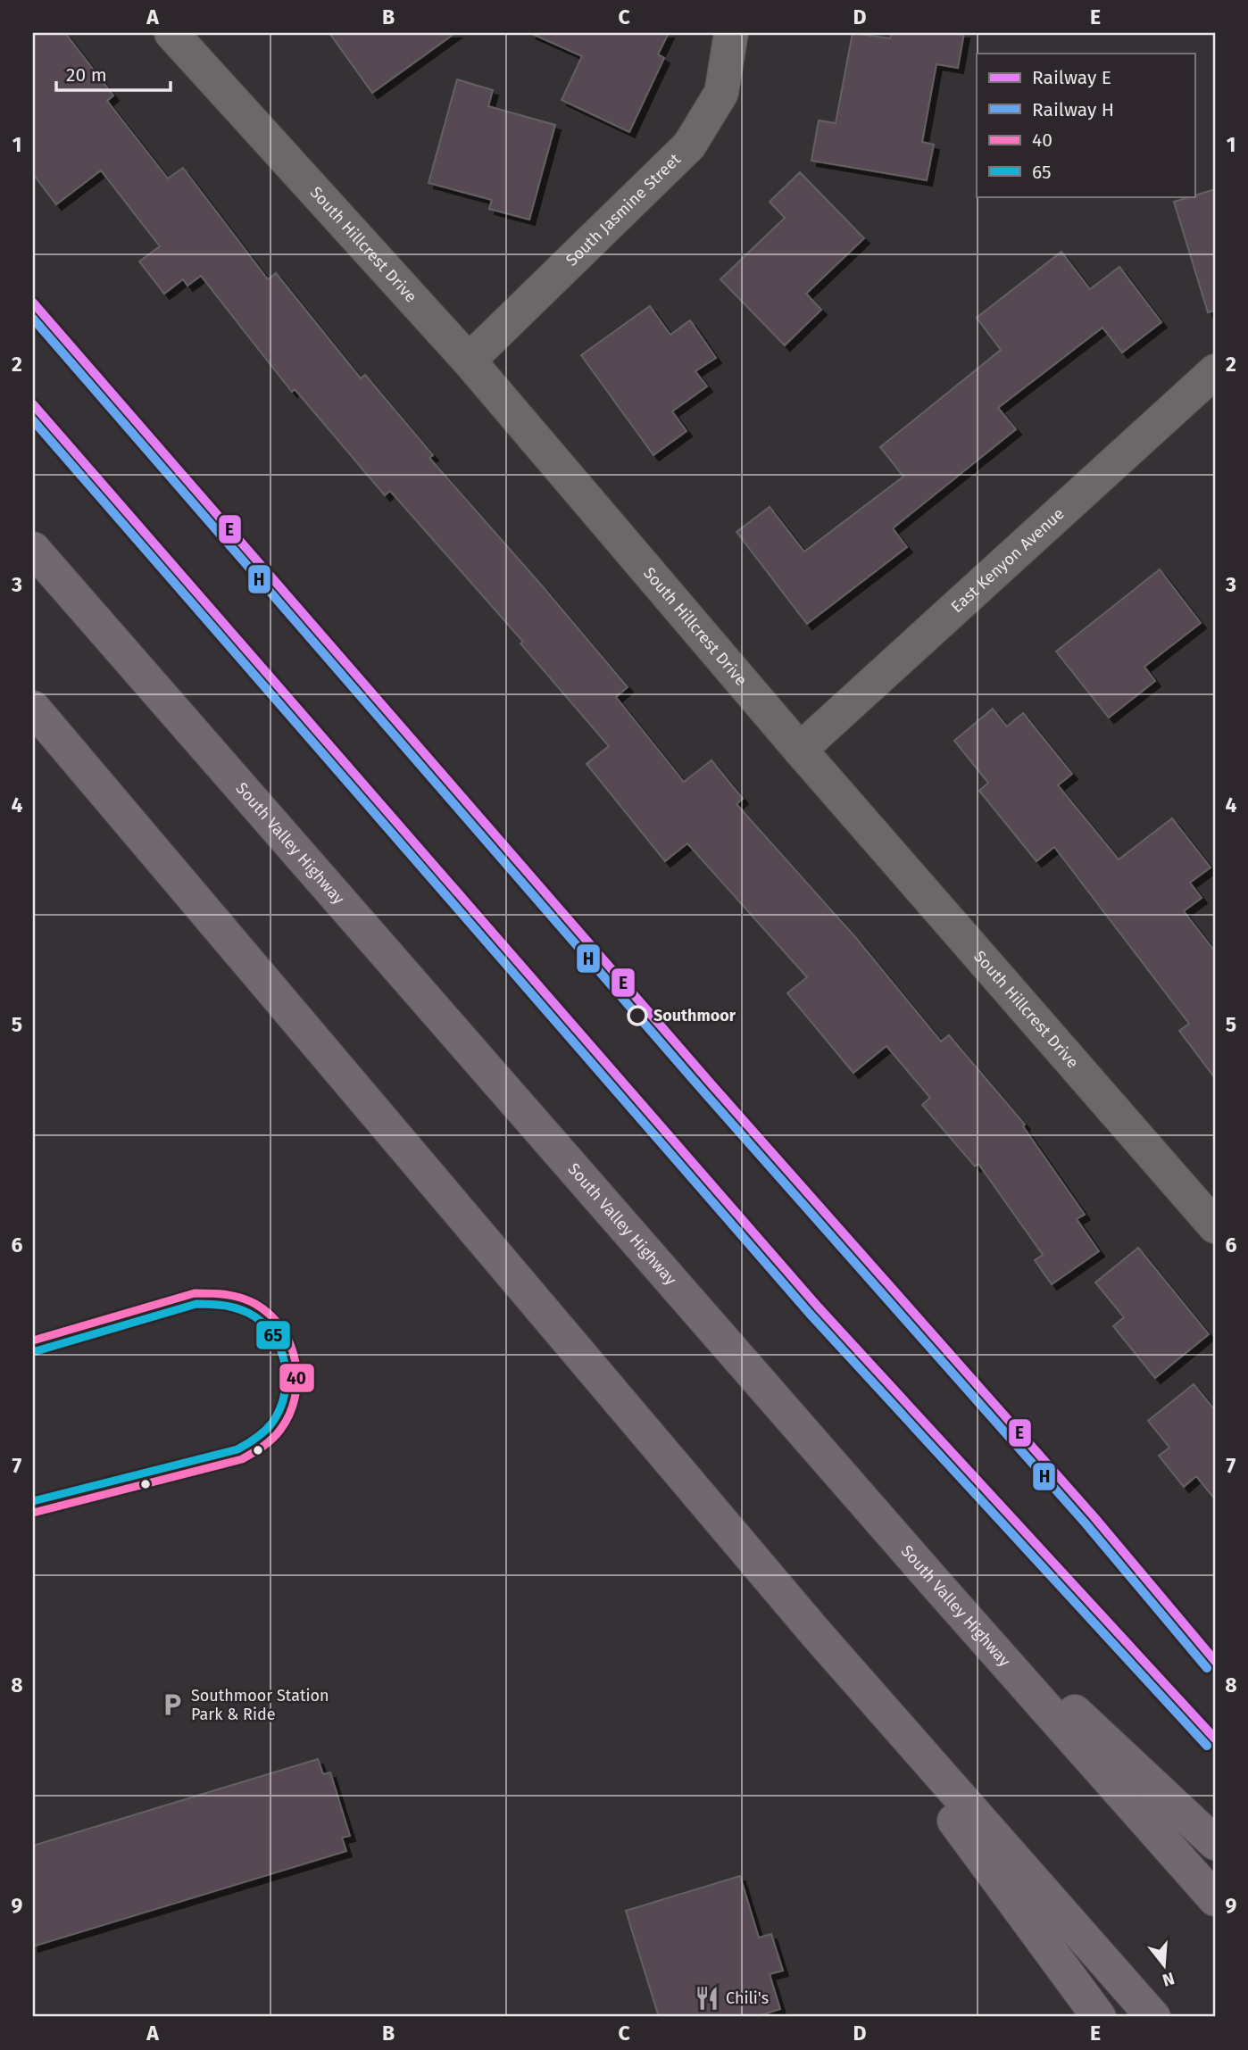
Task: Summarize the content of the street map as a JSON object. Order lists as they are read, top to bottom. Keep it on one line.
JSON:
{"streets":{"highway":["South Valley Highway"],"street":["South Jasmine Street","South Hillcrest Drive","East Kenyon Avenue"]},"crossings":[["South Jasmine Street","South Hillcrest Drive"],["South Hillcrest Drive","East Kenyon Avenue"]],"places":{"other":["Southmoor"],"parking":["Southmoor Station Park & Ride"],"restaurant":["Chili's"]},"lines":["rail line E","rail line H","transit line 40","transit line 65"],"legend":["Railway E","Railway H","40","65"],"scale_bar":"20 m","north":"bottom","grid":{"columns":["A","B","C","D","E"],"rows":["1","2","3","4","5","6","7","8","9"]}}
